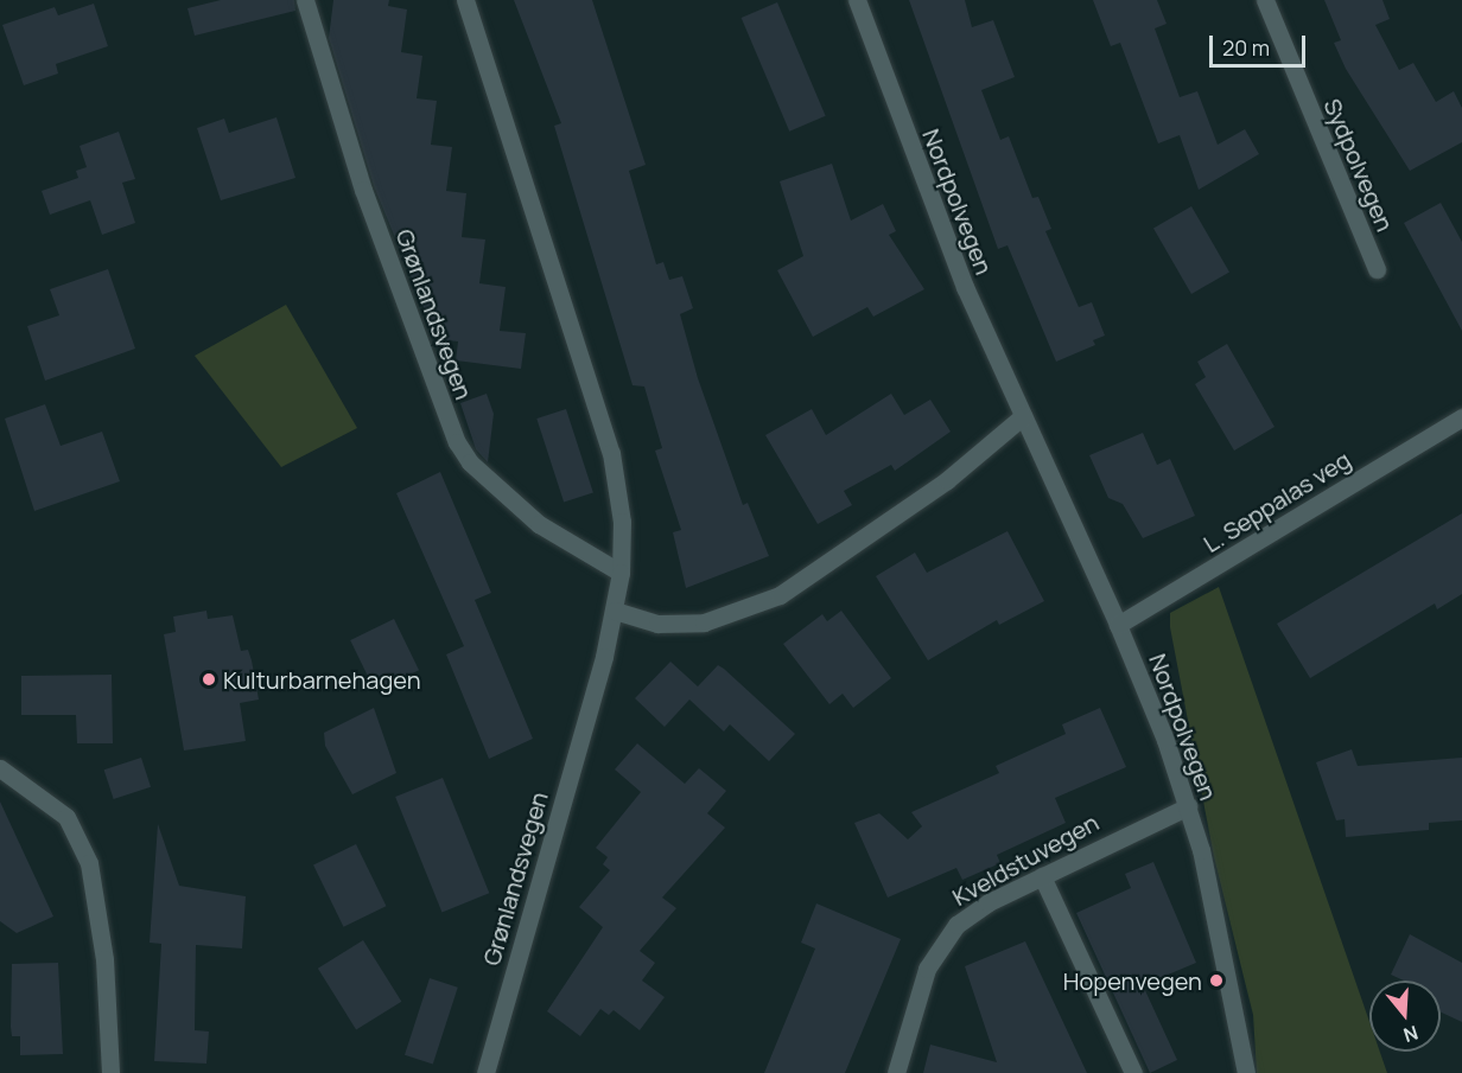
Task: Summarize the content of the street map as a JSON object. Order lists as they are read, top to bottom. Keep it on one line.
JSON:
{"streets":{"street":["Sydpolvegen","Nordpolvegen","Grønlandsvegen","L. Seppalas veg","Kveldstuvegen"]},"crossings":[["Nordpolvegen","L. Seppalas veg"],["Nordpolvegen","Kveldstuvegen"]],"places":["Kulturbarnehagen","Hopenvegen"],"scale_bar":"20 m","north":"bottom"}
